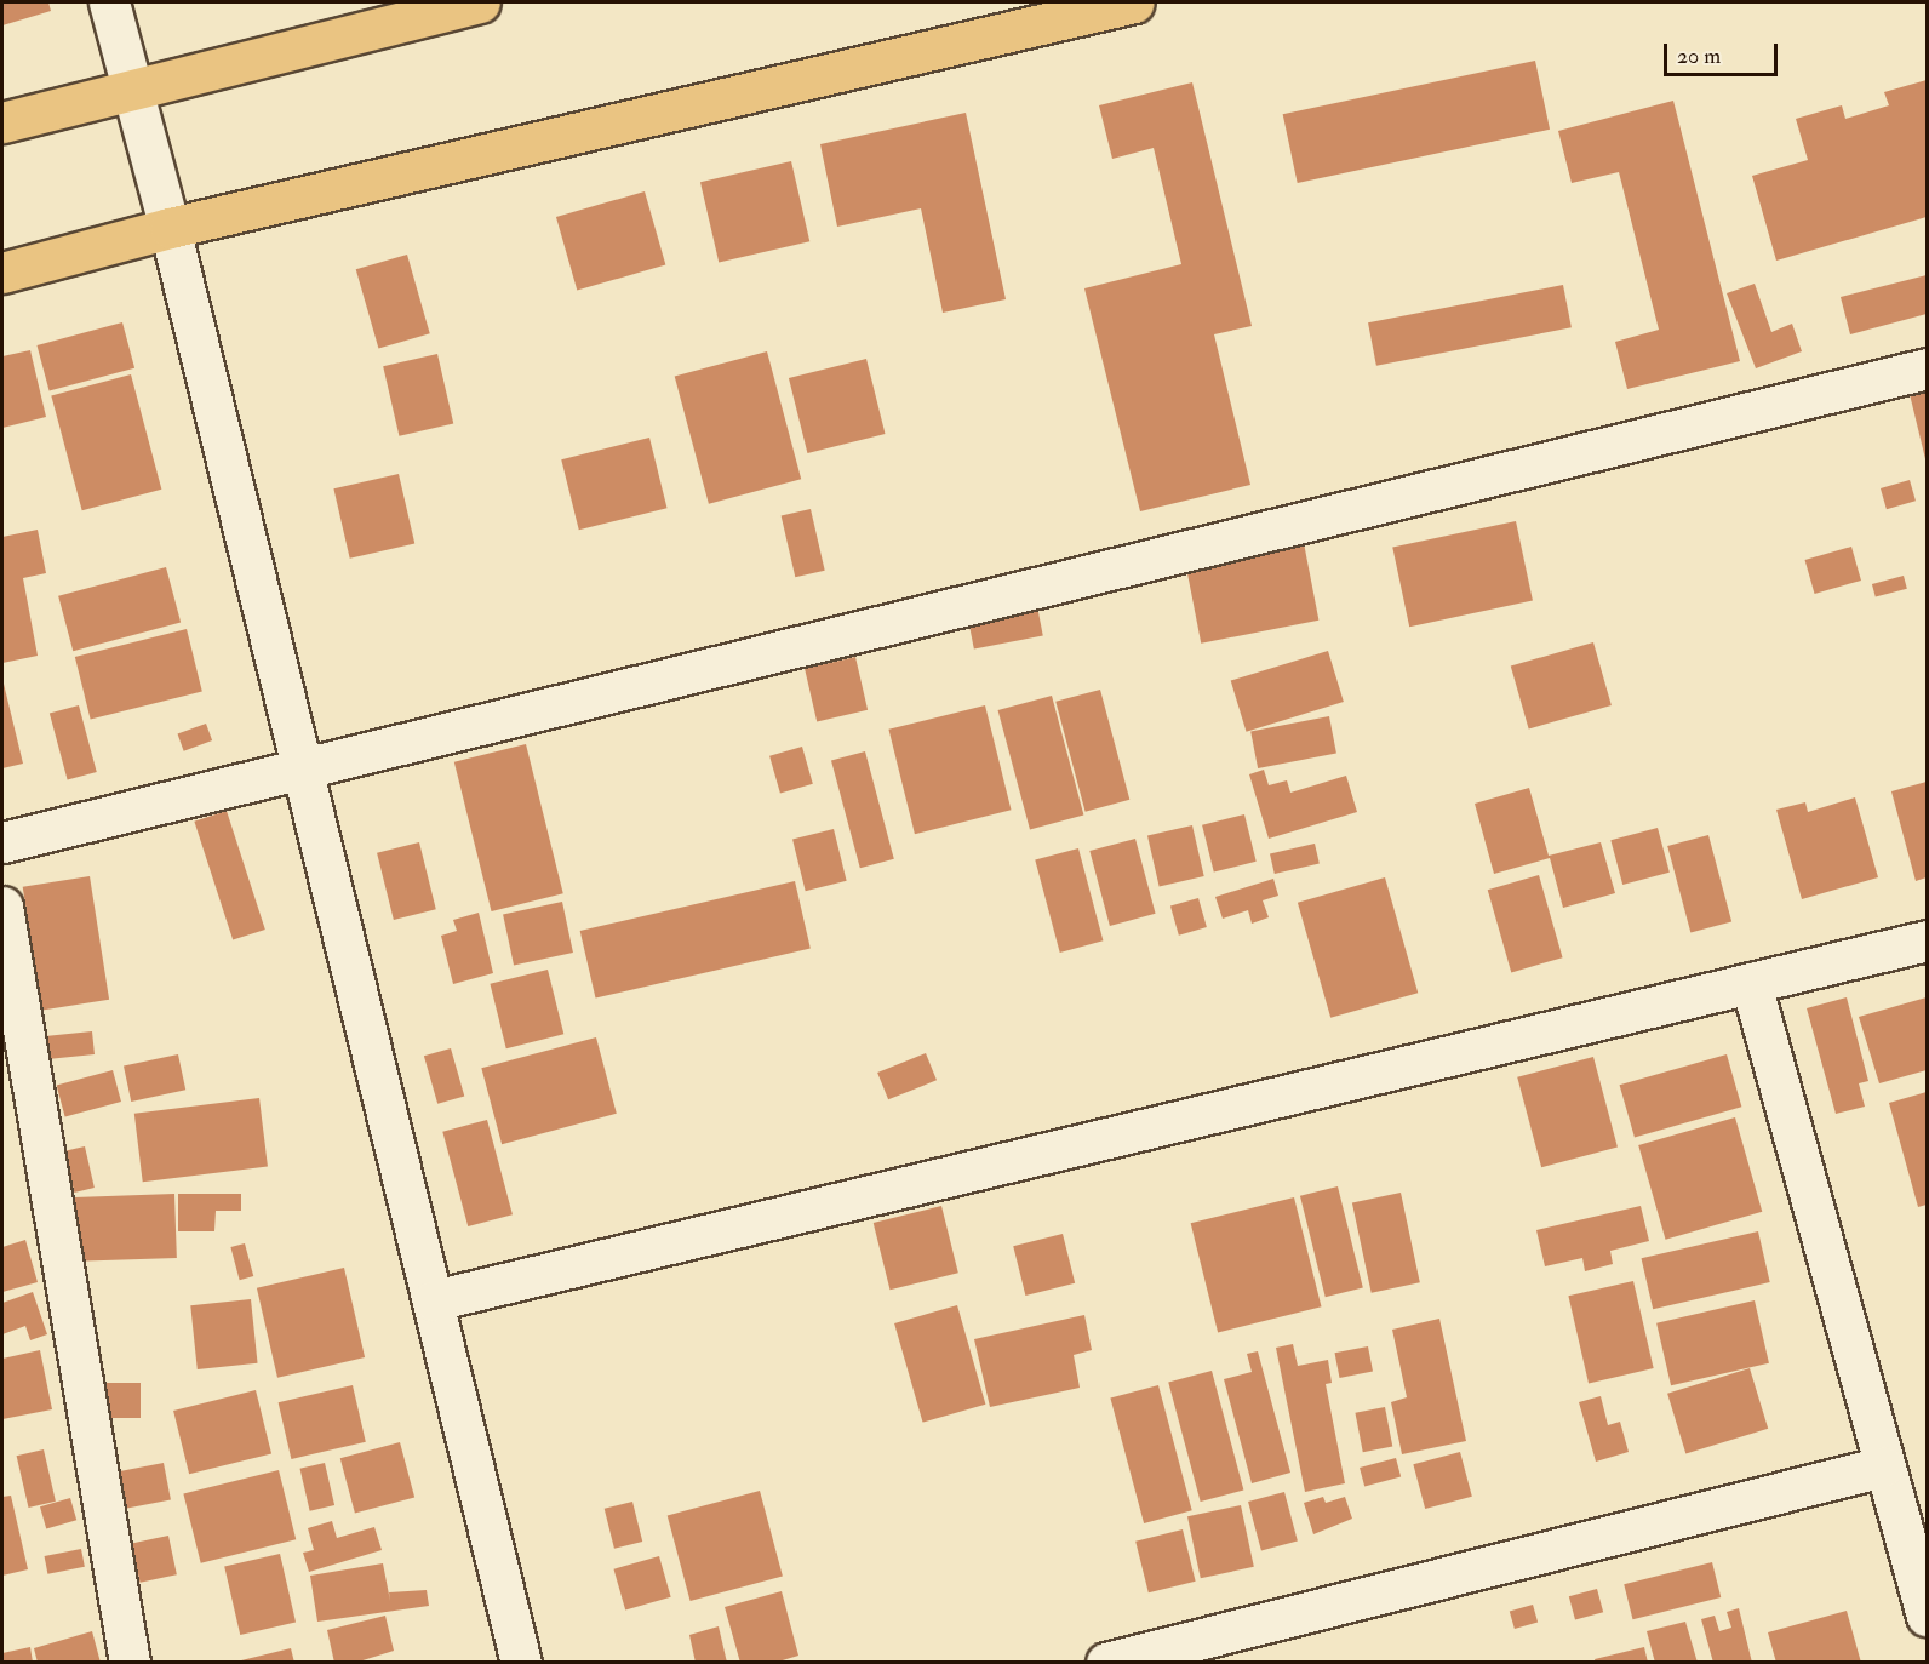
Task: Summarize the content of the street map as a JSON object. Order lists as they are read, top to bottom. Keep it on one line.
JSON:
{"scale_bar":"20 m"}
